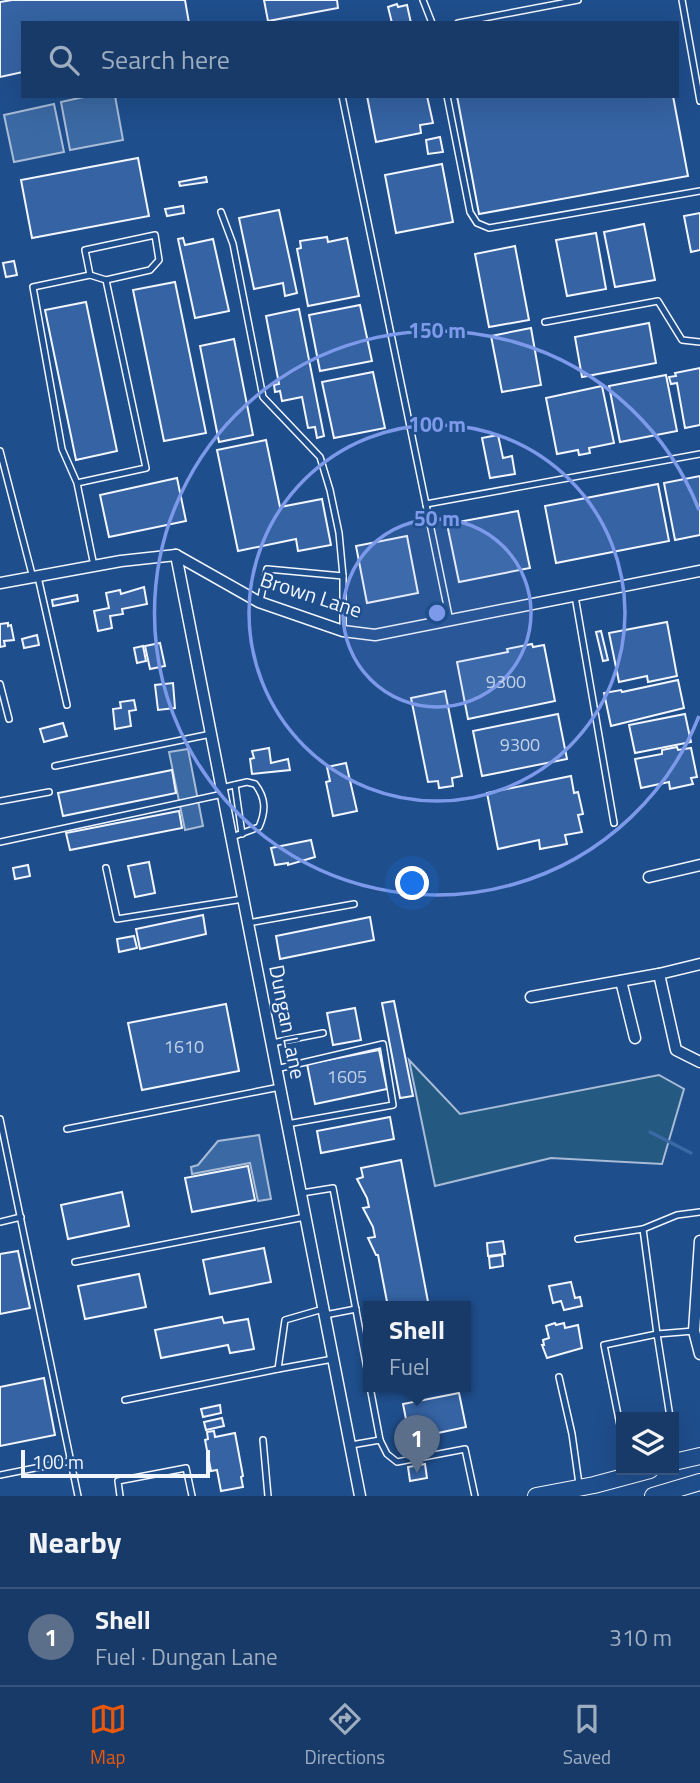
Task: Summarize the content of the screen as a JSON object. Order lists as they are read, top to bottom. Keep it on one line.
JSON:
{"streets":{"street":["Brown Lane","Dungan Lane"]},"crossings":[["Brown Lane","Dungan Lane"]],"house_numbers":["9300","9300","1610","1605"],"scale_bar":"100 m","page":{"search":"Search here","popup":["Shell","Fuel"],"pins":"1","scale":"100 m","heading":"Nearby","list":[{"mark":"1","name":"Shell","note":"Fuel · Dungan Lane","value":"310 m"}],"nav":["Map","Directions","Saved"]},"rings":["150 m","100 m","50 m"]}
